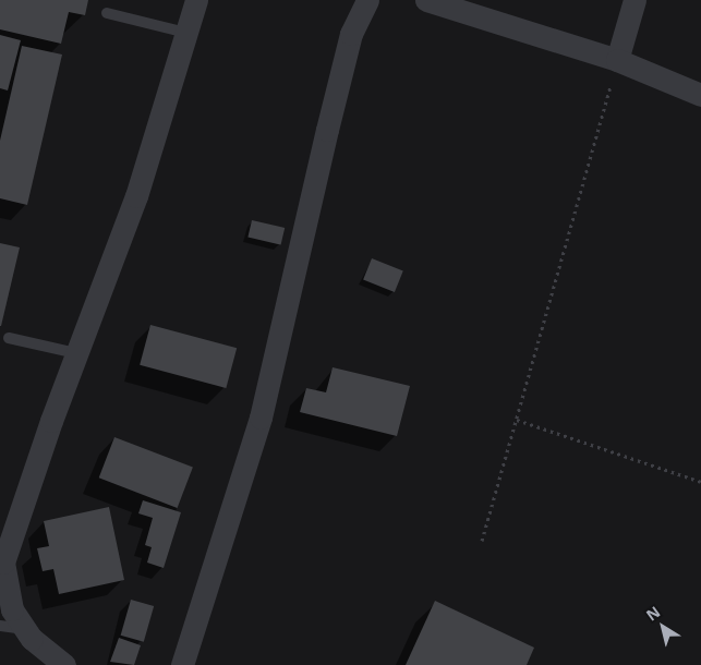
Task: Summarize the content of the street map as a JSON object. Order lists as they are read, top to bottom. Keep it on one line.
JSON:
{"north":"top left"}
